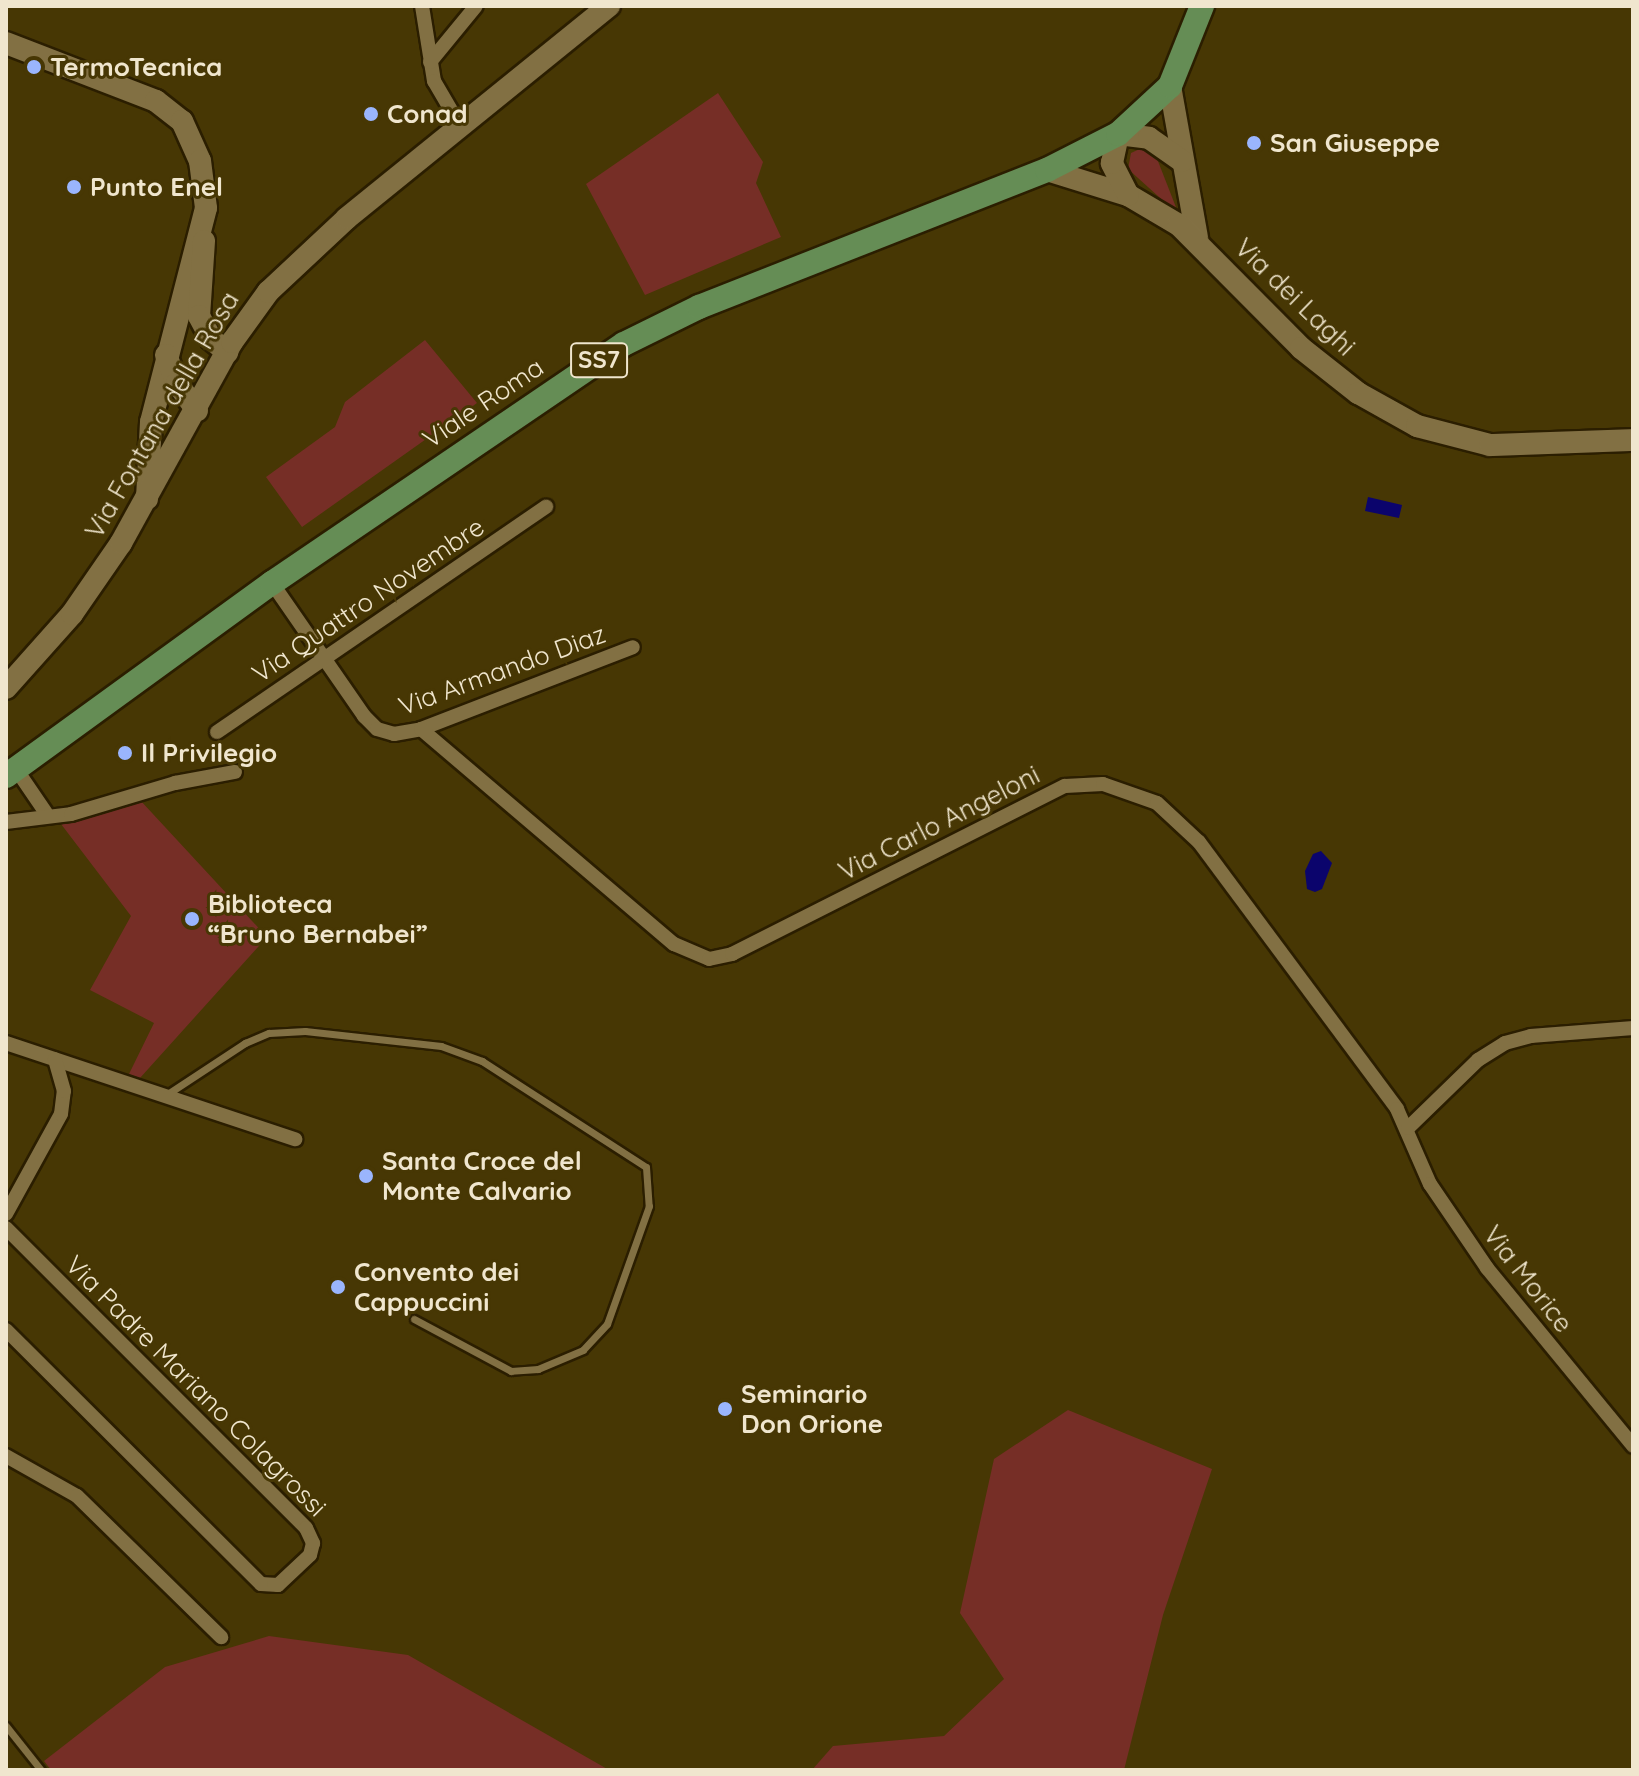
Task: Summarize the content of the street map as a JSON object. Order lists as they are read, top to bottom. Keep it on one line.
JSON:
{"streets":{"main road":["Via dei Laghi","SS7","Viale Roma","Via Fontana della Rosa"],"street":["Via Quattro Novembre","Via Armando Diaz","Via Carlo Angeloni","Via Morice","Via Padre Mariano Colagrossi"]},"crossings":[["Via dei Laghi","Viale Roma"],["Viale Roma","Via Armando Diaz"],["Via Quattro Novembre","Via Armando Diaz"],["Via Armando Diaz","Via Carlo Angeloni"],["Via Carlo Angeloni","Via Morice"]],"places":["TermoTecnica","Conad","San Giuseppe","Punto Enel","Il Privilegio","Biblioteca “Bruno Bernabei”","Santa Croce del Monte Calvario","Convento dei Cappuccini","Seminario Don Orione"]}
